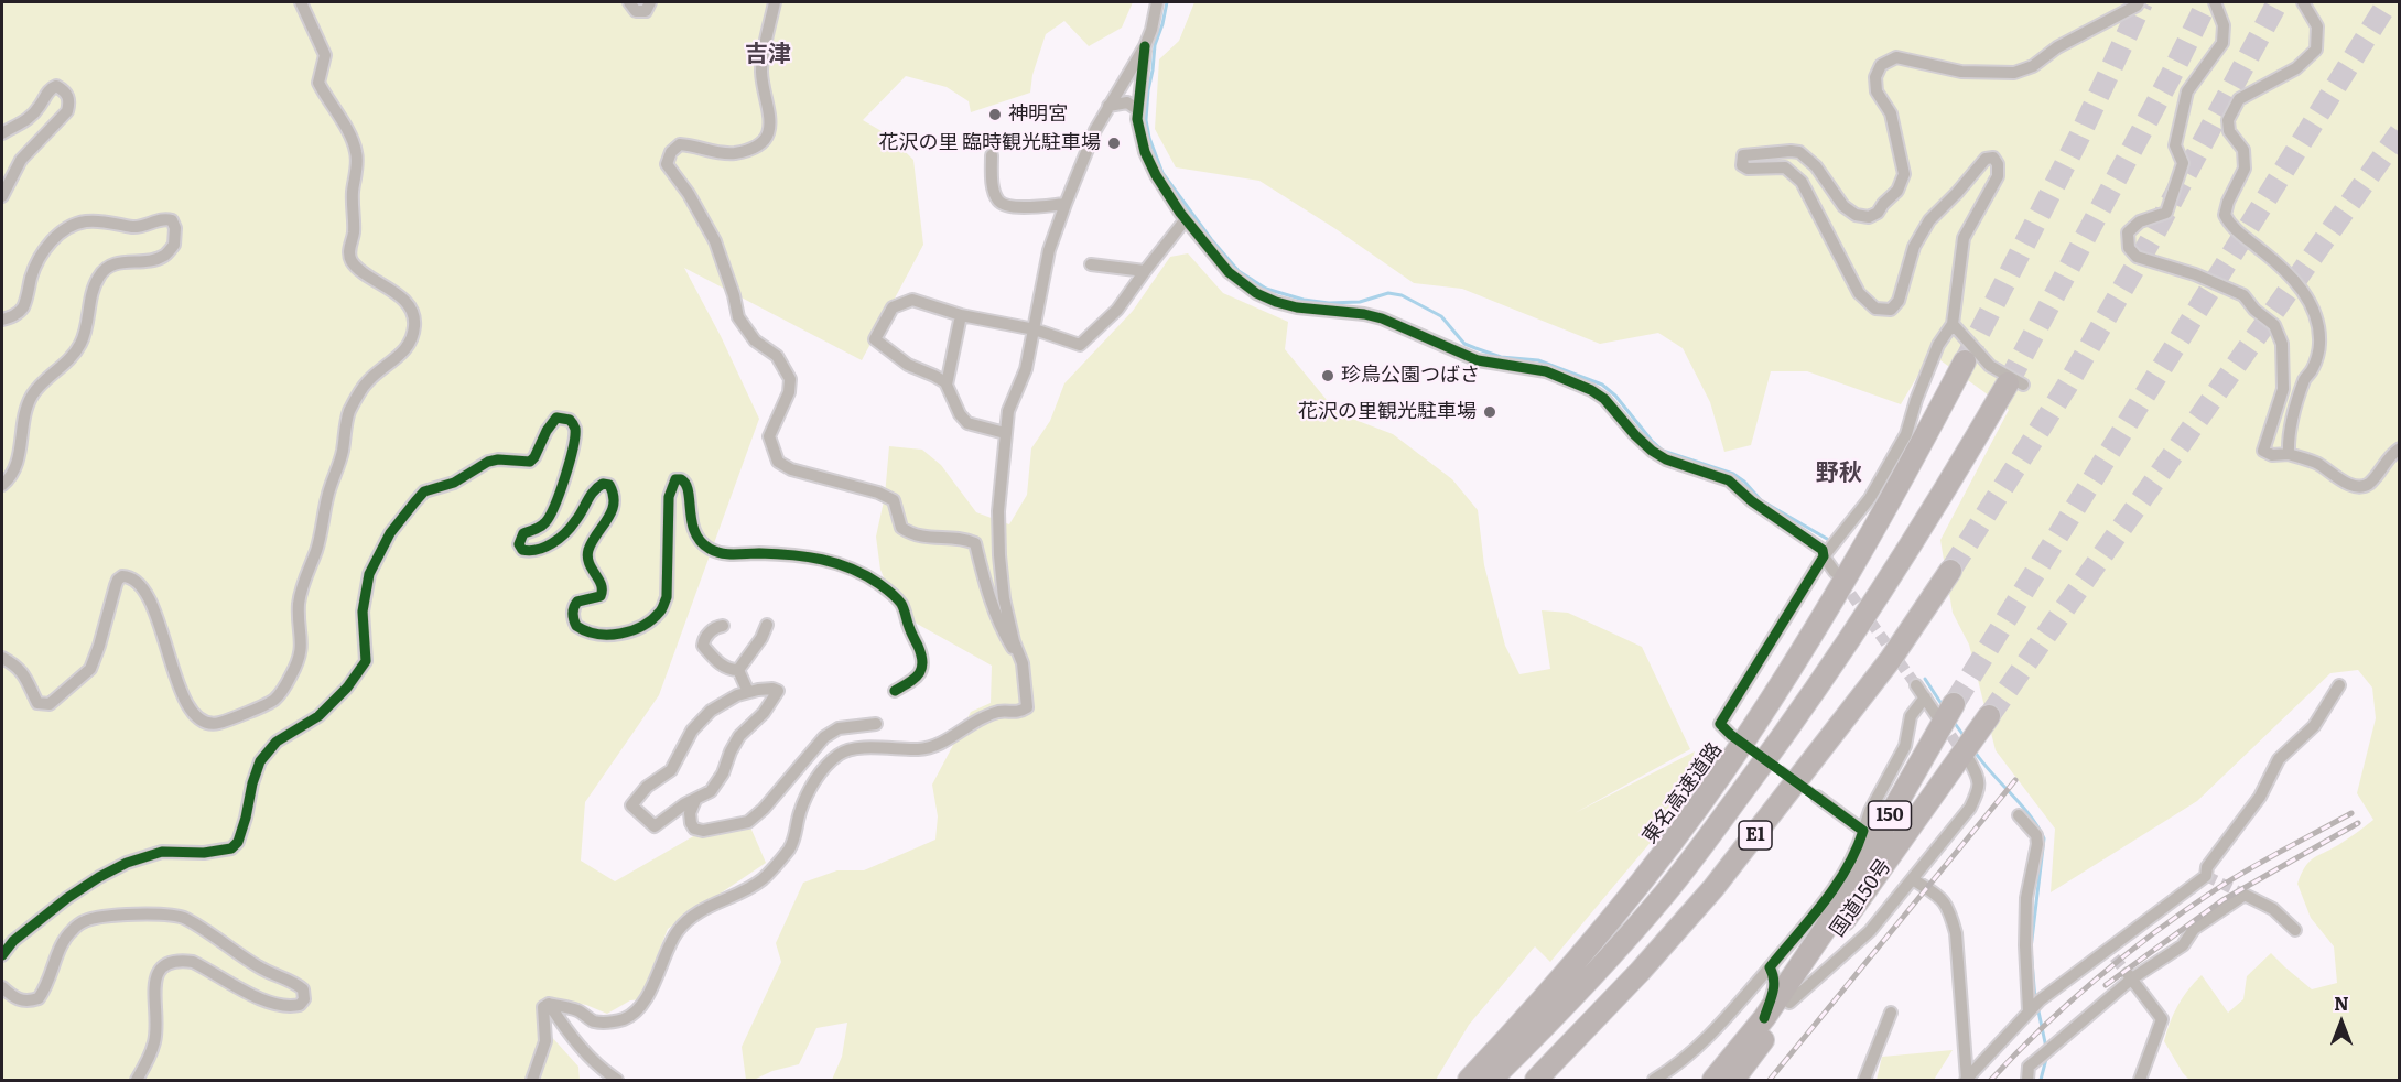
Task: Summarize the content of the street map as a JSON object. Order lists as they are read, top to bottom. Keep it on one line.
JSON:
{"streets":{"highway":["東名高速道路","150","E1","国道150号"]},"districts":["吉津","野秋"],"places":["神明宮","花沢の里 臨時観光駐車場","珍鳥公園つばさ","花沢の里観光駐車場"],"north":"top"}
